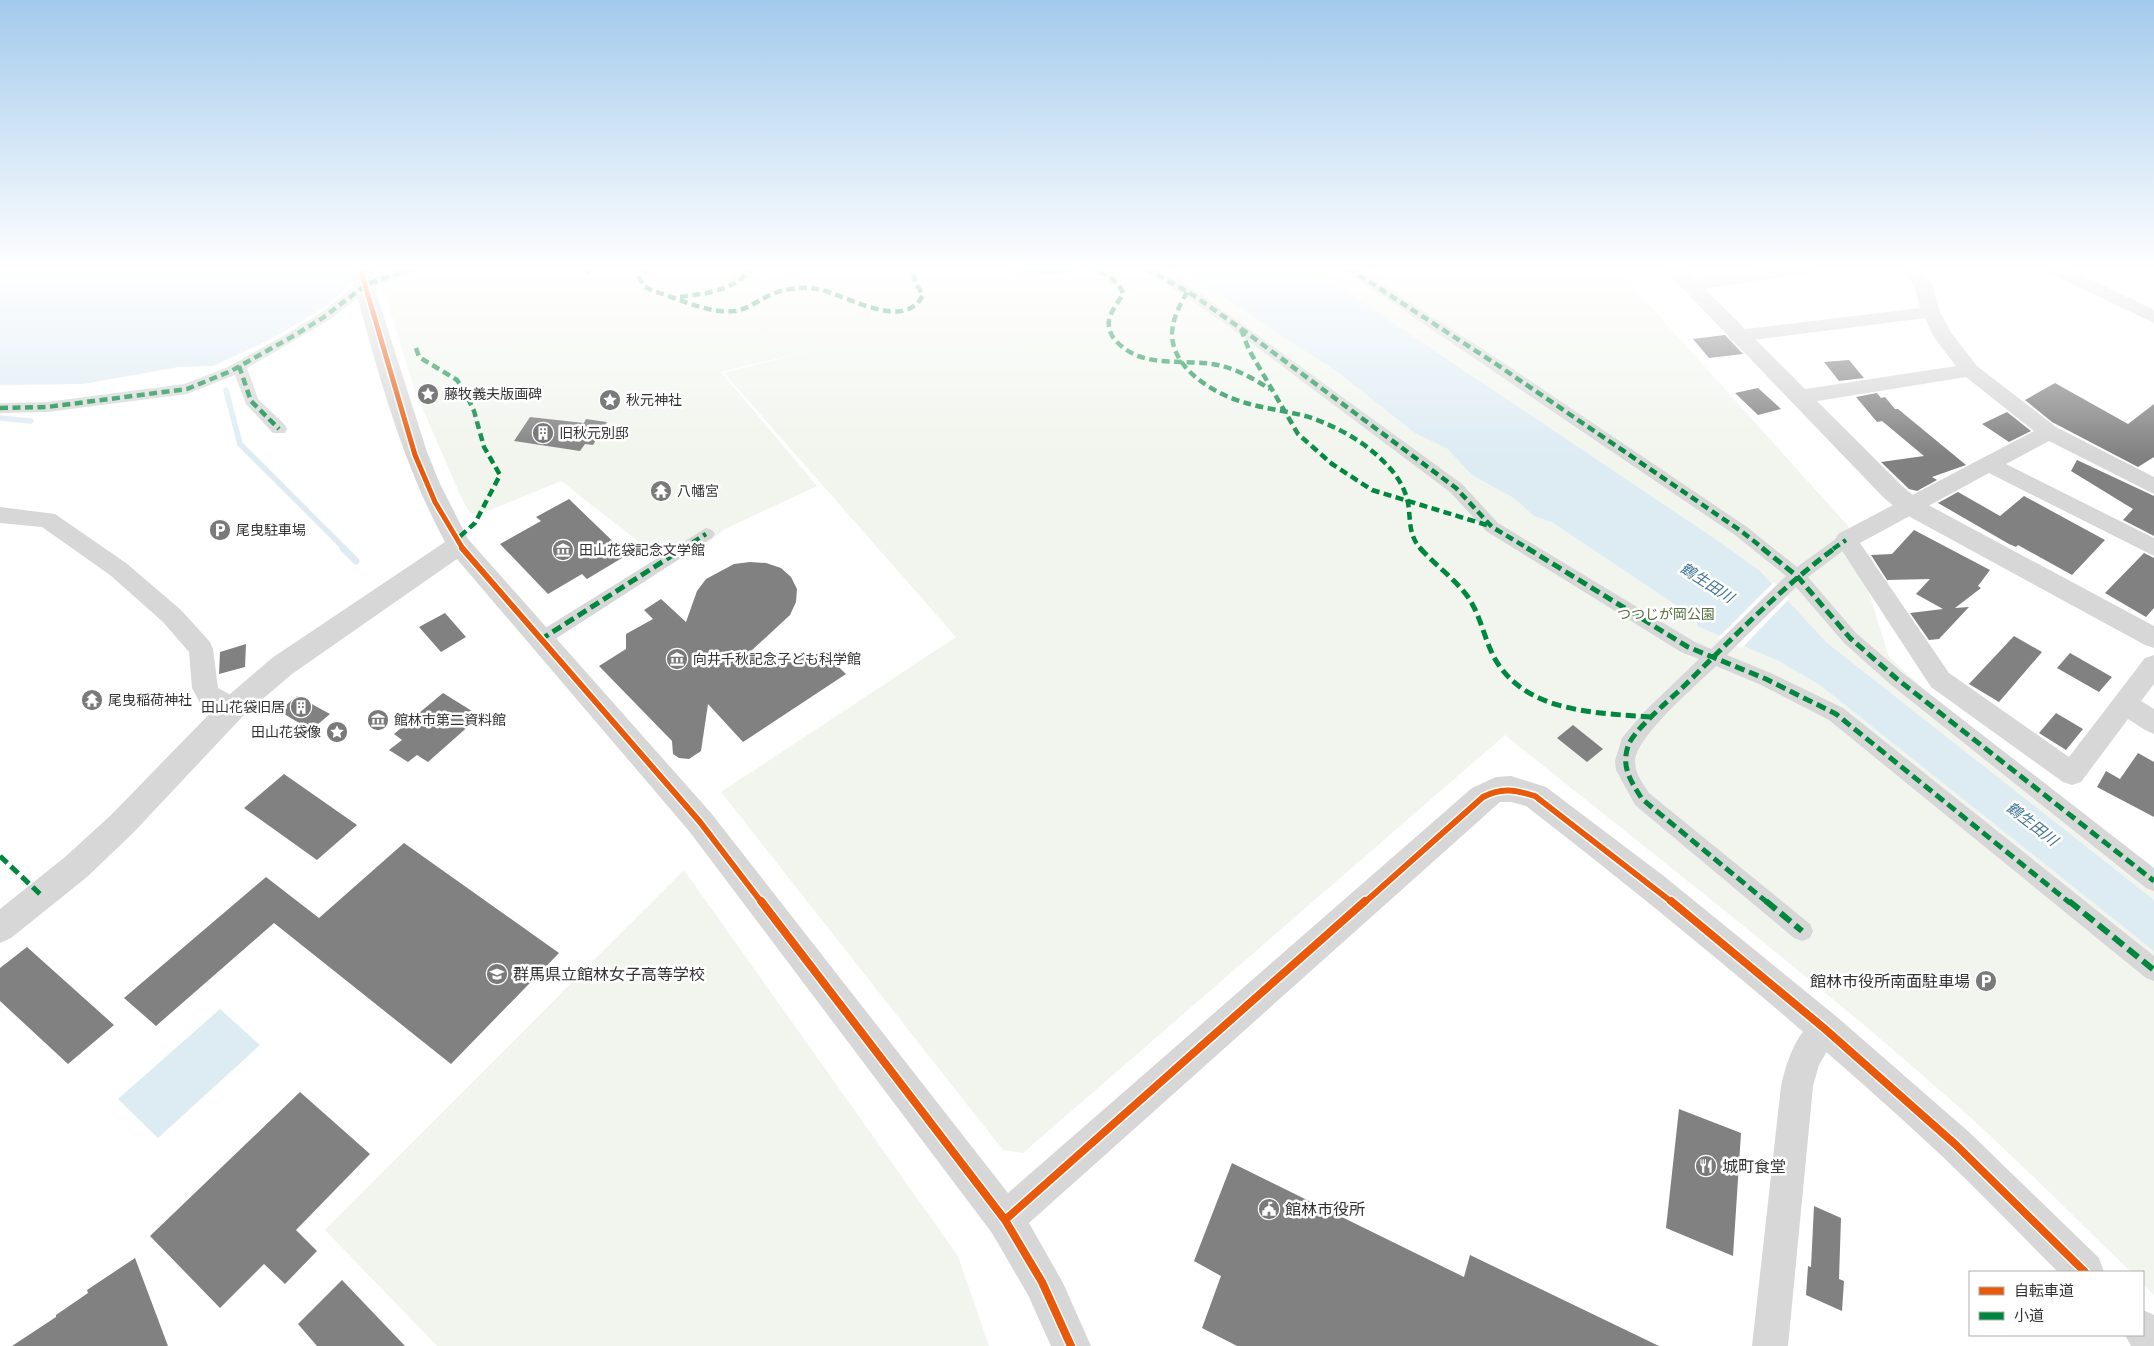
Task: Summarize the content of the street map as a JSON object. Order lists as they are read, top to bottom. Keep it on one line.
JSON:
{"water":["鶴生田川"],"parks":["つつじが岡公園"],"places":{"place":["藤牧義夫版画碑","秋元神社","田山花袋像"],"building":["旧秋元別邸","田山花袋旧居"],"temple":["八幡宮","尾曳稲荷神社"],"parking":["尾曳駐車場","館林市役所南面駐車場"],"museum":["田山花袋記念文学館","向井千秋記念子ども科学館","館林市第二資料館"],"school or university":["群馬県立館林女子高等学校"],"restaurant":["城町食堂"],"public building":["館林市役所"]},"legend":["自転車道","小道"]}
